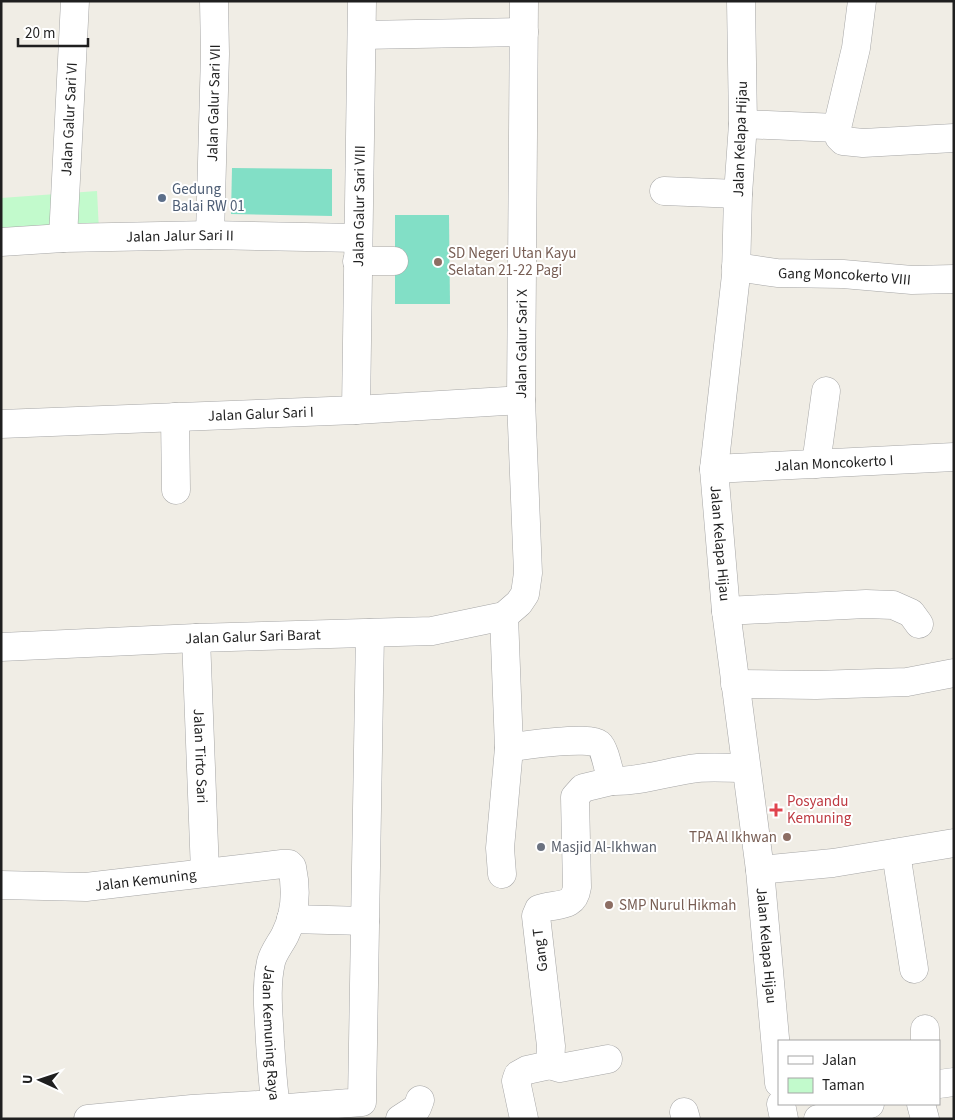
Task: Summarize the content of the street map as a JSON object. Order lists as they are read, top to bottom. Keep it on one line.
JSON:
{"streets":{"street":["Jalan Galur Sari VII","Jalan Galur Sari VI","Jalan Kelapa Hijau","Jalan Galur Sari VIII","Jalan Jalur Sari II","Gang Moncokerto VIII","Jalan Galur Sari X","Jalan Galur Sari I","Jalan Moncokerto I","Jalan Galur Sari Barat","Jalan Tirto Sari","Jalan Kemuning","Gang T","Jalan Kemuning Raya"]},"crossings":[["Jalan Galur Sari VII","Jalan Jalur Sari II"],["Jalan Galur Sari VI","Jalan Jalur Sari II"],["Jalan Kelapa Hijau","Gang Moncokerto VIII"],["Jalan Kelapa Hijau","Jalan Moncokerto I"],["Jalan Galur Sari VIII","Jalan Jalur Sari II"],["Jalan Galur Sari VIII","Jalan Galur Sari I"],["Jalan Galur Sari X","Jalan Galur Sari I"],["Jalan Galur Sari X","Jalan Galur Sari Barat"],["Jalan Galur Sari Barat","Jalan Tirto Sari"],["Jalan Tirto Sari","Jalan Kemuning"],["Jalan Kemuning","Jalan Kemuning Raya"]],"places":{"other":["Gedung Balai RW 01","SD Negeri Utan Kayu Selatan 21-22 Pagi","TPA Al Ikhwan","Masjid Al-Ikhwan","SMP Nurul Hikmah"],"health":["Posyandu Kemuning"]},"legend":["Jalan","Taman"],"scale_bar":"20 m","north":"left"}
